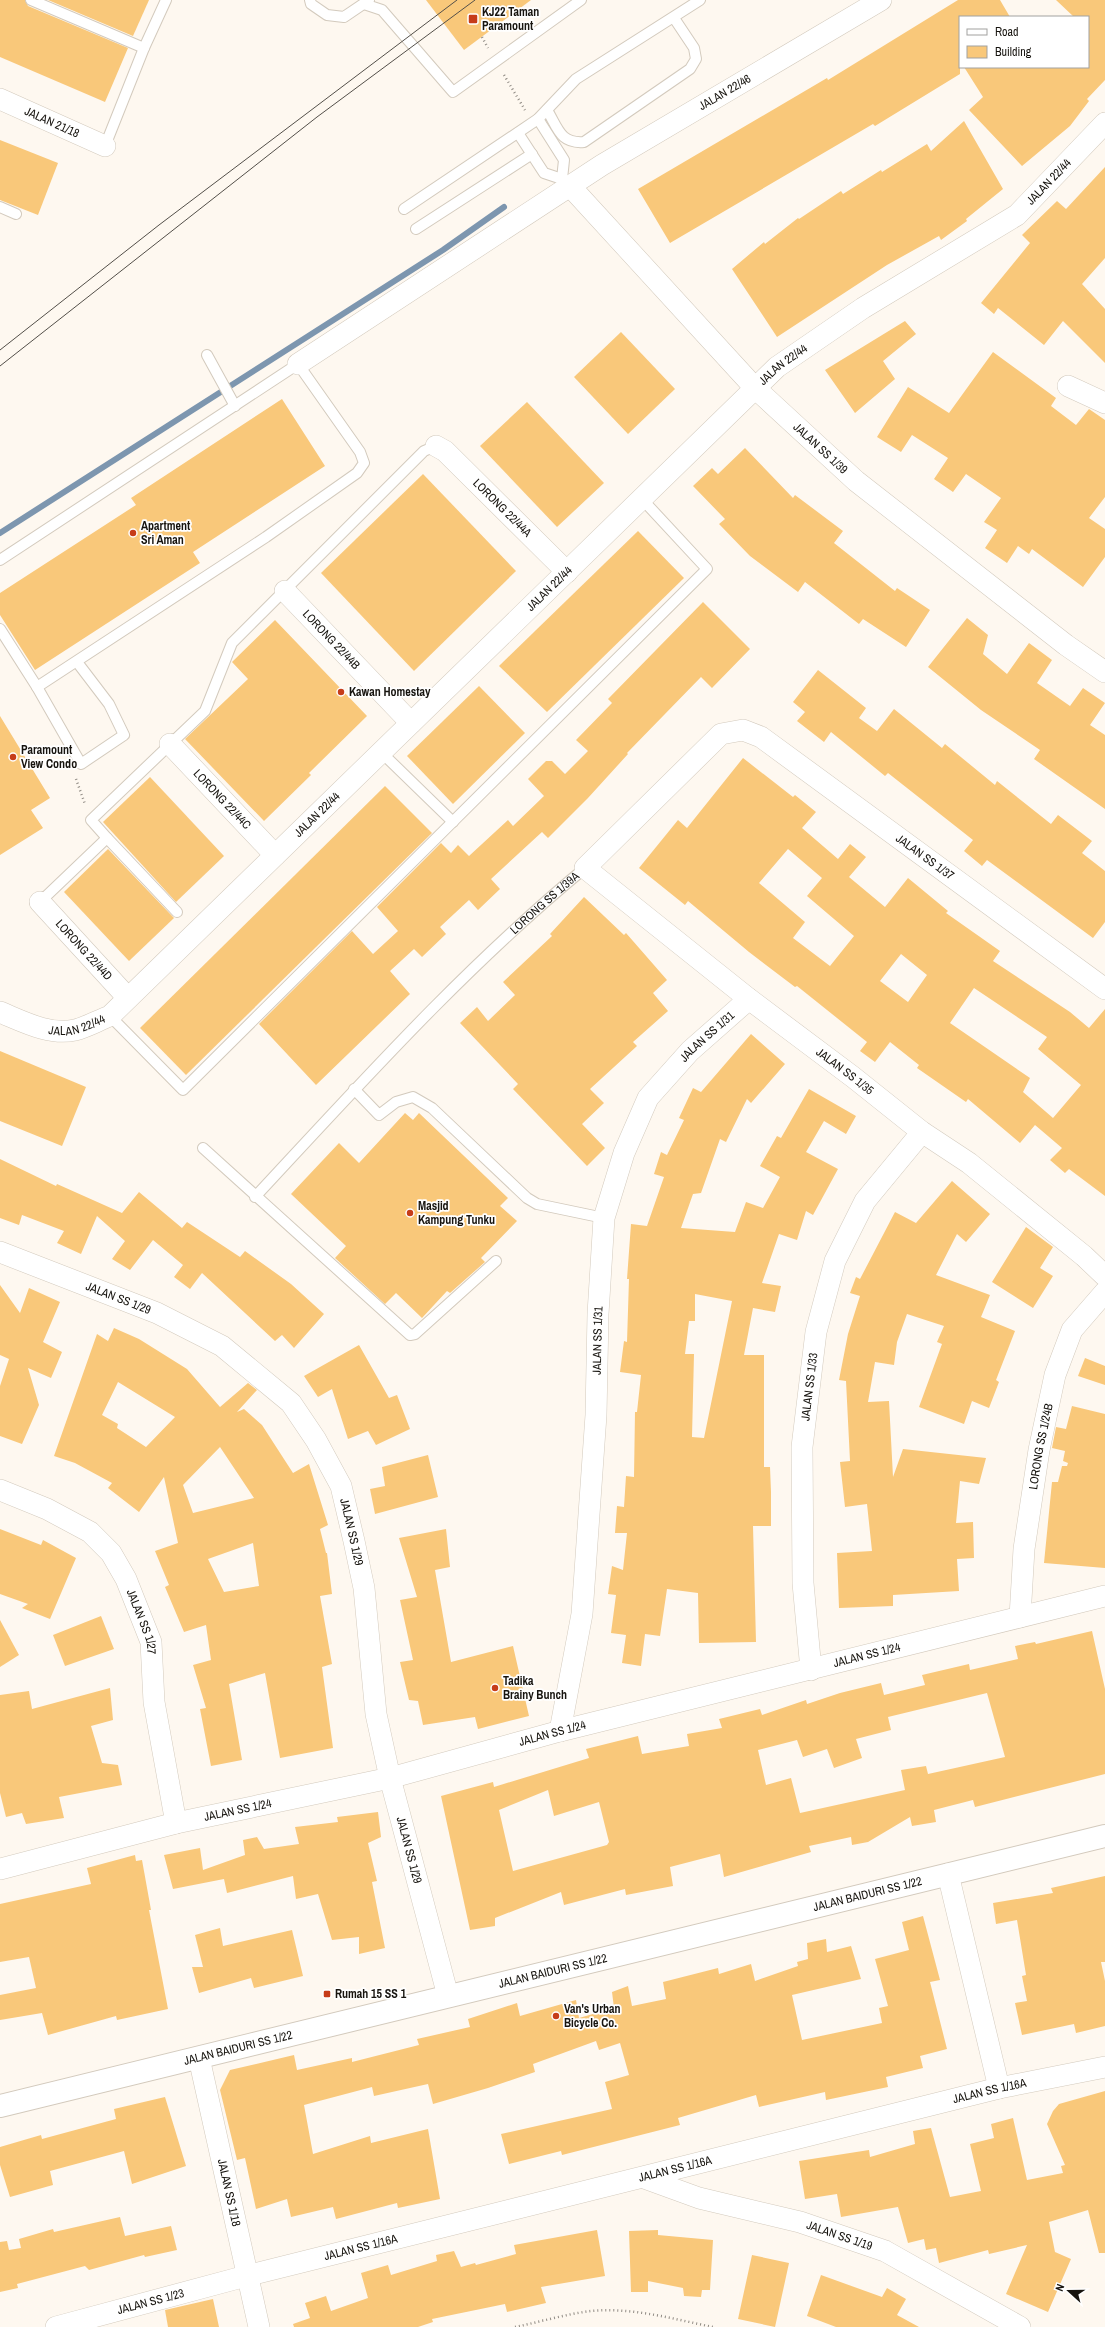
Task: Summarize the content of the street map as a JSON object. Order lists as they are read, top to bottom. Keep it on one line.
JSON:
{"streets":{"street":["JALAN 22/46","JALAN 21/18","JALAN 22/44","JALAN SS 1/39","LORONG 22/44A","LORONG 22/44B","LORONG 22/44C","JALAN SS 1/37","LORONG SS 1/39A","LORONG 22/44D","JALAN SS 1/31","JALAN SS 1/35","JALAN SS 1/29","JALAN SS 1/33","LORONG SS 1/24B","JALAN SS 1/27","JALAN SS 1/24","JALAN BAIDURI SS 1/22","JALAN SS 1/16A","JALAN SS 1/18","JALAN SS 1/19","JALAN SS 1/23"]},"crossings":[["JALAN 22/46","JALAN SS 1/39"],["JALAN 22/44","JALAN SS 1/39"],["JALAN 22/44","LORONG 22/44A"],["JALAN 22/44","LORONG 22/44B"],["JALAN 22/44","LORONG 22/44C"],["JALAN 22/44","LORONG 22/44D"],["JALAN SS 1/37","LORONG SS 1/39A"],["LORONG SS 1/39A","JALAN SS 1/35"],["JALAN SS 1/31","JALAN SS 1/35"],["JALAN SS 1/31","JALAN SS 1/24"],["JALAN SS 1/35","JALAN SS 1/33"],["JALAN SS 1/29","JALAN SS 1/24"],["JALAN SS 1/29","JALAN BAIDURI SS 1/22"],["JALAN SS 1/33","JALAN SS 1/24"],["LORONG SS 1/24B","JALAN SS 1/24"],["JALAN SS 1/27","JALAN SS 1/24"],["JALAN BAIDURI SS 1/22","JALAN SS 1/18"],["JALAN SS 1/16A","JALAN SS 1/18"],["JALAN SS 1/16A","JALAN SS 1/19"],["JALAN SS 1/16A","JALAN SS 1/23"],["JALAN SS 1/18","JALAN SS 1/23"]],"places":{"transit":["KJ22 Taman Paramount","Rumah 15 SS 1"],"other":["Apartment Sri Aman","Kawan Homestay","Paramount View Condo","Masjid Kampung Tunku","Tadika Brainy Bunch","Van's Urban Bicycle Co."]},"legend":["Road","Building"],"north":"left"}
